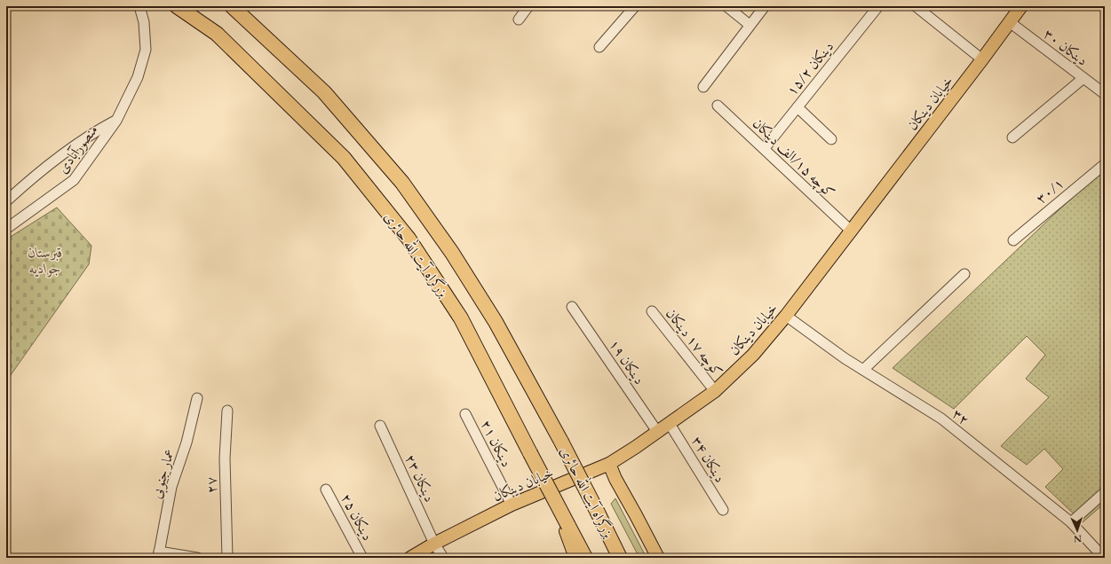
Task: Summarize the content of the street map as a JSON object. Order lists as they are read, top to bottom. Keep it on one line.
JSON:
{"streets":{"highway":["بزرگراه آیت الله حائری"],"main road":["خیابان دینکان"],"street":["۳۰ دینکان","۱۵/۲ دینکان","منصورآبادی","کوچه ۱۵/الف دینکان","۳۰/۱","کوچه ۱۷ دینکان","۱۹ دینکان","۳۲","۲۱ دینکان","۳۴ دینکان","عمار جنوبی","۲۳ دینکان","۲۷","۲۵ دینکان"]},"crossings":[["۳۰ دینکان","خیابان دینکان"],["۱۵/۲ دینکان","کوچه ۱۵/الف دینکان"],["خیابان دینکان","کوچه ۱۵/الف دینکان"],["خیابان دینکان","کوچه ۱۷ دینکان"],["خیابان دینکان","۱۹ دینکان"],["خیابان دینکان","۳۲"],["خیابان دینکان","۲۱ دینکان"],["خیابان دینکان","۳۴ دینکان"],["خیابان دینکان","۲۳ دینکان"]],"parks":["قبرستان جوادیه"],"north":"bottom"}
